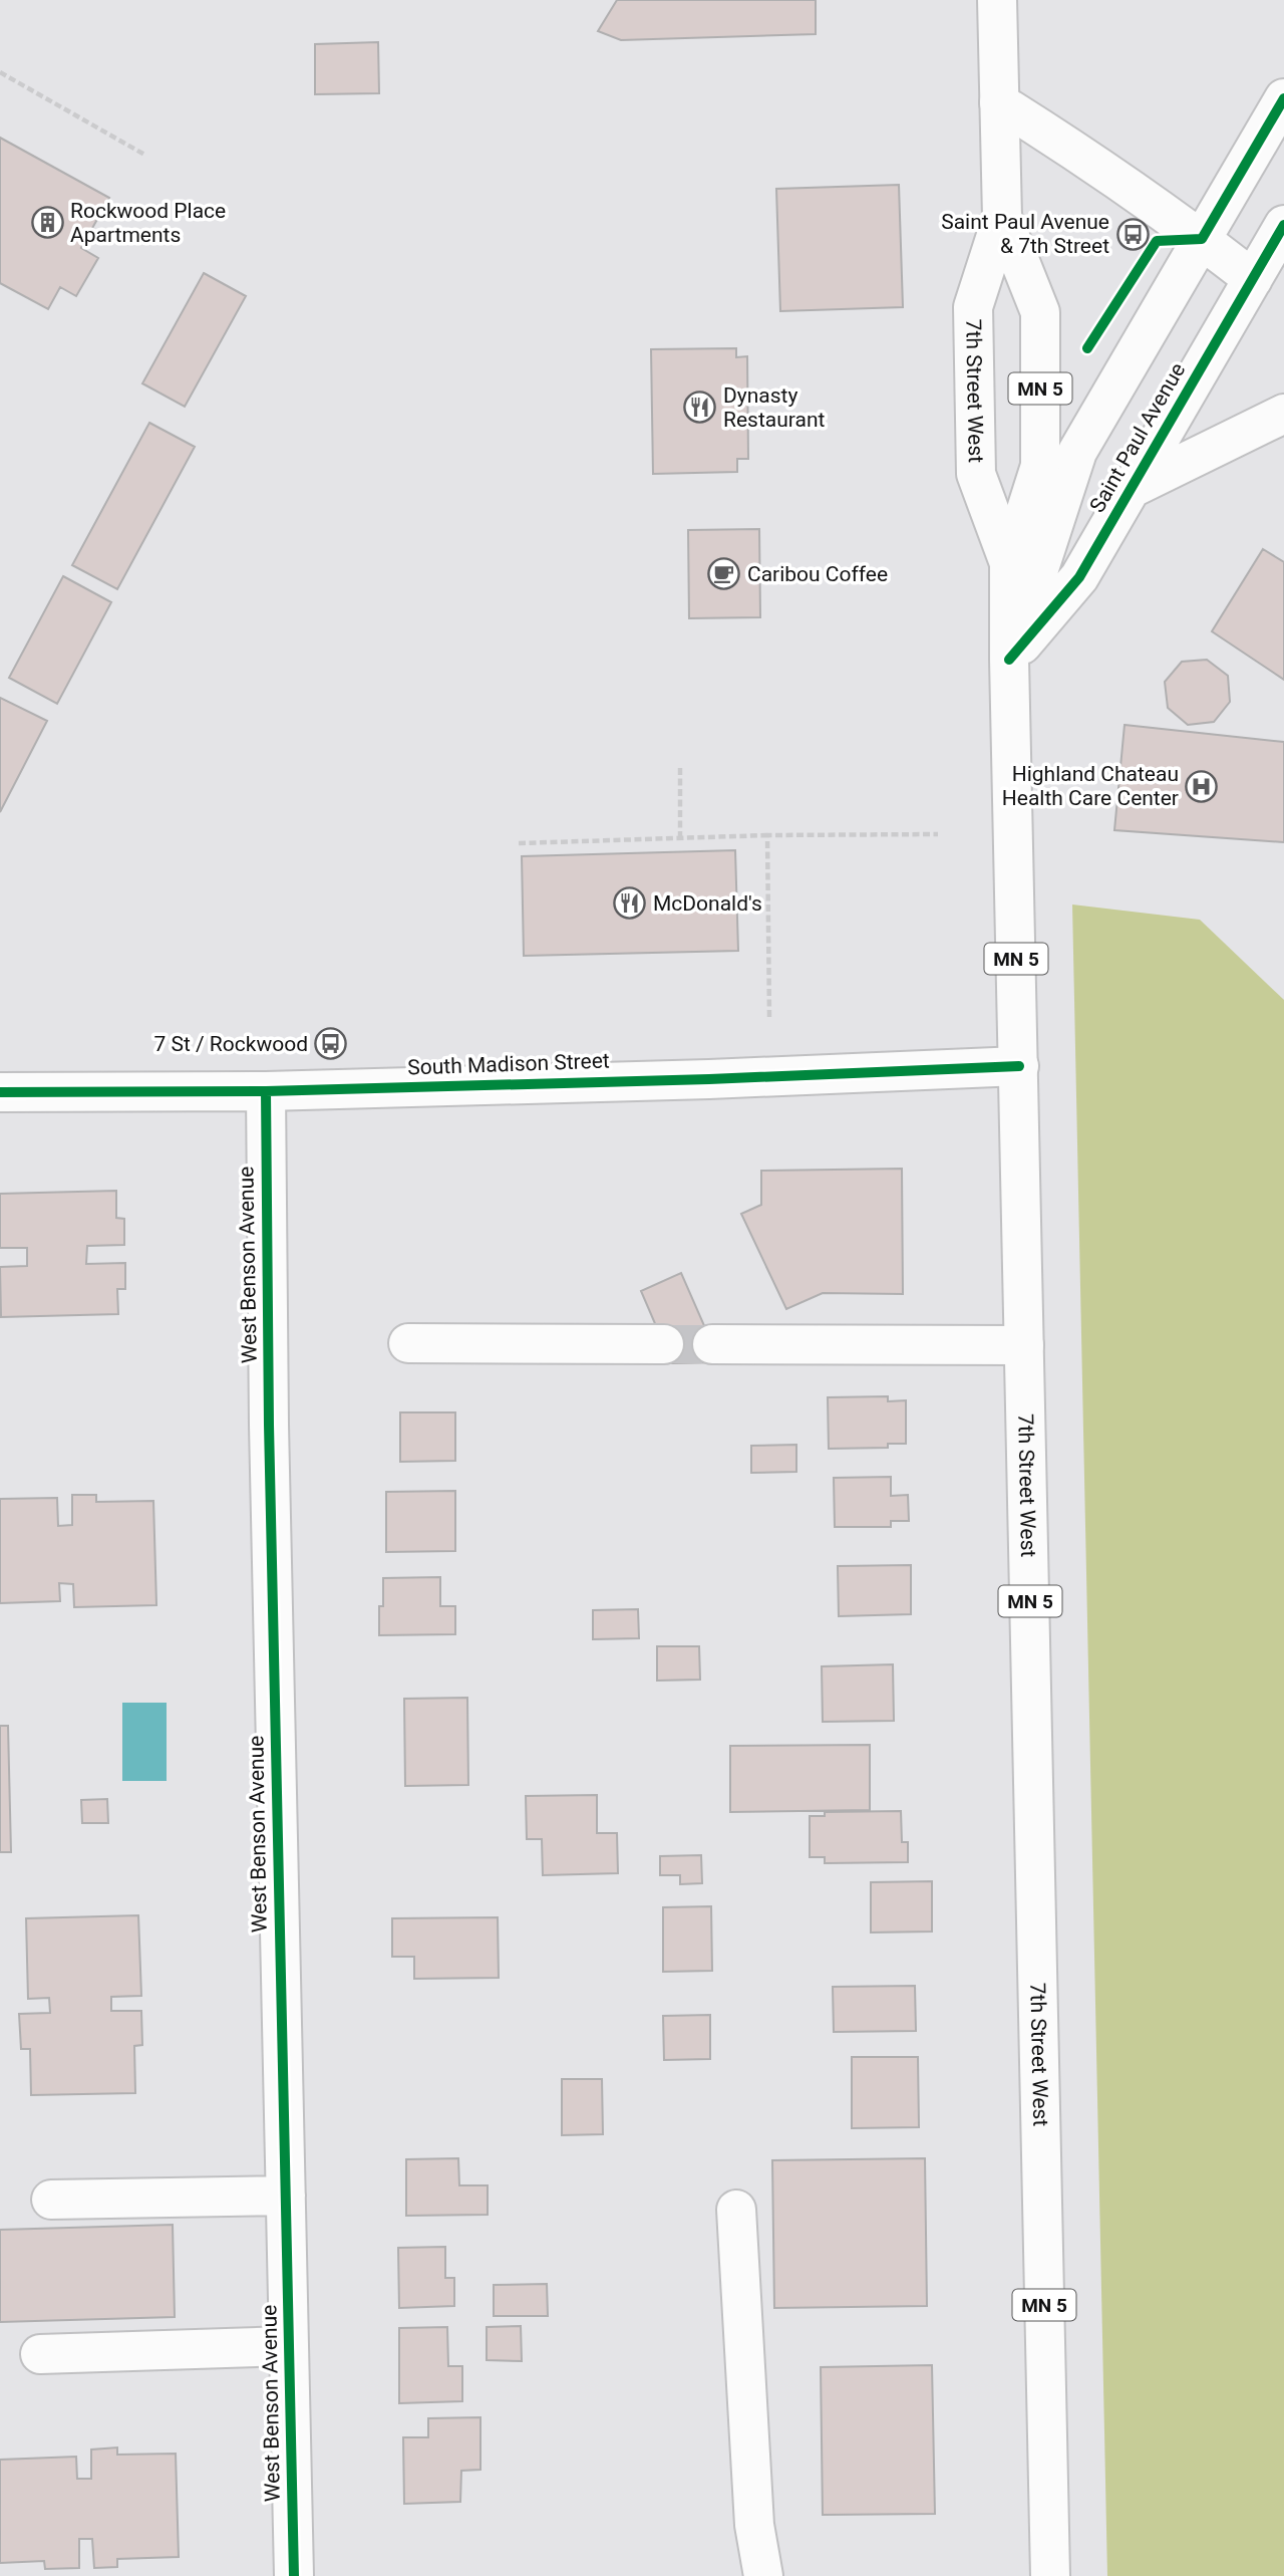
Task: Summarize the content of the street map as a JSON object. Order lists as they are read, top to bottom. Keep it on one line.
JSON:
{"streets":{"street":["MN 5","7th Street West","Saint Paul Avenue","South Madison Street","West Benson Avenue"]},"crossings":[["7th Street West","Saint Paul Avenue"],["7th Street West","South Madison Street"],["South Madison Street","West Benson Avenue"]],"places":{"building":["Rockwood Place Apartments"],"bus stop":["Saint Paul Avenue & 7th Street","7 St / Rockwood"],"restaurant":["Dynasty Restaurant","McDonald's"],"cafe":["Caribou Coffee"],"hospital":["Highland Chateau Health Care Center"]}}
